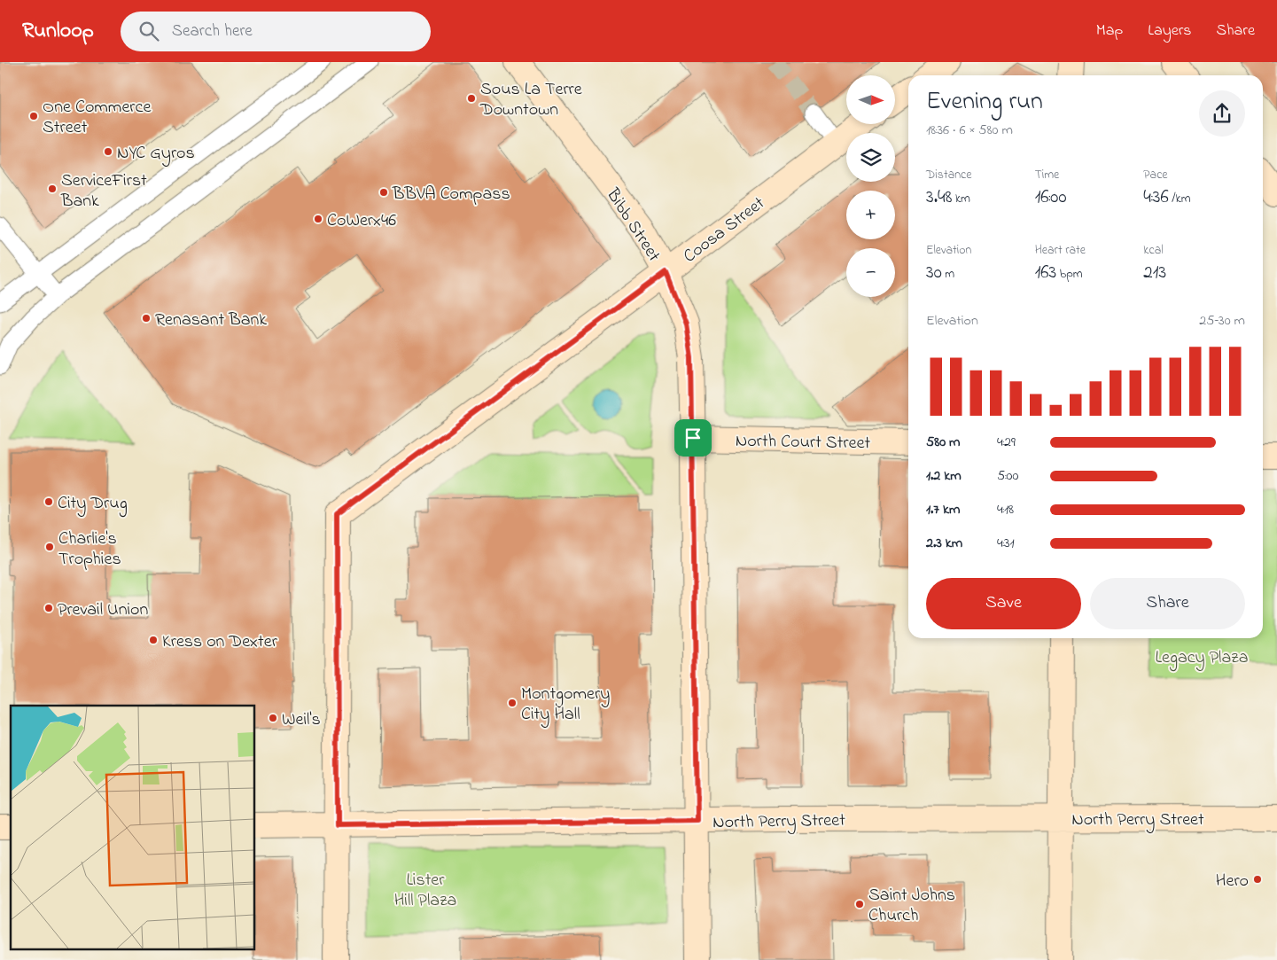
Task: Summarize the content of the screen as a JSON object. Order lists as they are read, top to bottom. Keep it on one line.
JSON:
{"streets":{"main road":["Bibb Street","Coosa Street","North Court Street","North Perry Street"]},"crossings":[["Bibb Street","Coosa Street"],["Bibb Street","North Court Street"],["Bibb Street","North Perry Street"],["Coosa Street","North Perry Street"]],"parks":["Legacy Plaza","Lister Hill Plaza"],"places":["Sous La Terre Downtown","One Commerce Street","NYC Gyros","ServiceFirst Bank","BBVA Compass","CoWerx46","Renasant Bank","City Drug","Charlie's Trophies","Prevail Union","Kress on Dexter","Montgomery City Hall","Weil's","Hero","Saint Johns Church"],"north":"right","page":{"header":"Runloop","search":"Search here","nav":["Map","Layers","Share"],"map_buttons":["+","−"],"heading":["Evening run","18:36 · 6 × 580 m"],"stats":[["Distance","3.48 km"],["Time","16:00"],["Pace","4:36 /km"],["Elevation","30 m"],["Heart rate","163 bpm"],["kcal","213"]],"chart":["Elevation","25–30 m"],"list":[{"name":"580 m","note":"4:29"},{"name":"1.2 km","note":"5:00"},{"name":"1.7 km","note":"4:18"},{"name":"2.3 km","note":"4:31"}],"buttons":["Save","Share"]}}
